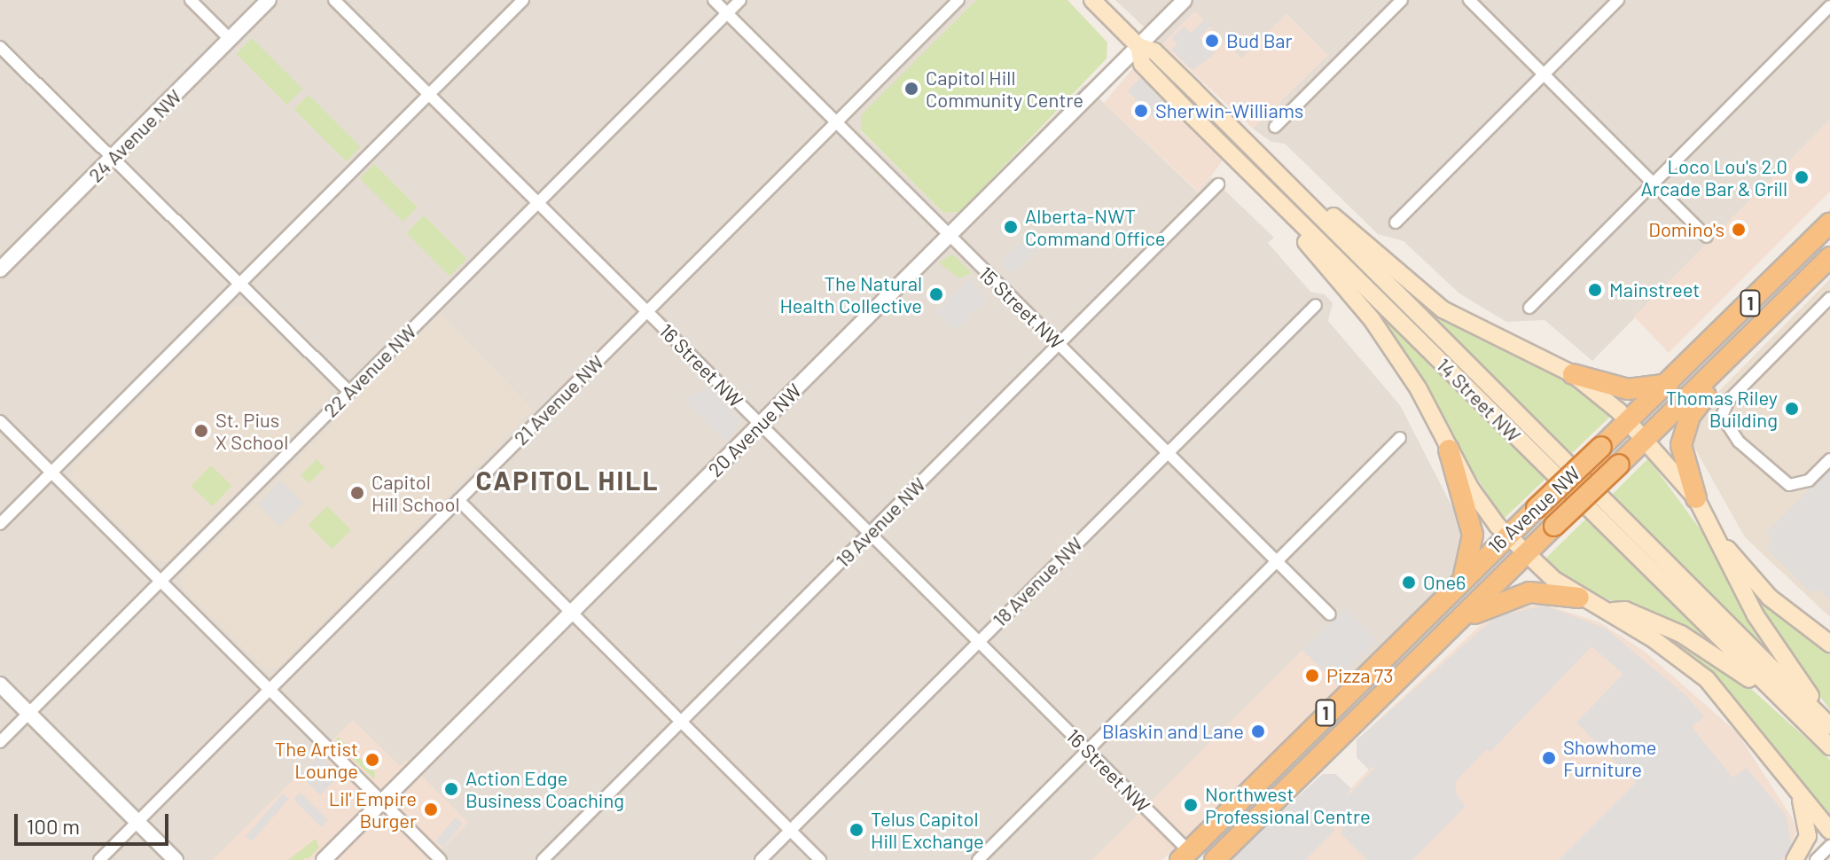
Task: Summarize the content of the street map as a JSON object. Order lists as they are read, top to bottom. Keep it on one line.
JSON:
{"streets":{"highway":["1","16 Avenue NW"],"main road":["14 Street NW"],"street":["24 Avenue NW","15 Street NW","16 Street NW","22 Avenue NW","21 Avenue NW","20 Avenue NW","19 Avenue NW","18 Avenue NW"]},"crossings":[["15 Street NW","22 Avenue NW"],["15 Street NW","21 Avenue NW"],["15 Street NW","20 Avenue NW"],["15 Street NW","19 Avenue NW"],["15 Street NW","18 Avenue NW"],["16 Street NW","22 Avenue NW"],["16 Street NW","21 Avenue NW"],["16 Street NW","20 Avenue NW"],["16 Street NW","16 Avenue NW"],["16 Street NW","19 Avenue NW"],["16 Street NW","18 Avenue NW"],["14 Street NW","20 Avenue NW"]],"districts":["CAPITOL HILL"],"places":["Bud Bar","Capitol Hill Community Centre","Sherwin-Williams","Loco Lou's 2.0 Arcade Bar & Grill","Alberta-NWT Command Office","Domino's","Mainstreet","The Natural Health Collective","Thomas Riley Building","St. Pius X School","Capitol Hill School","One6","Pizza 73","Blaskin and Lane","Showhome Furniture","The Artist Lounge","Action Edge Business Coaching","Northwest Professional Centre","Lil' Empire Burger","Telus Capitol Hill Exchange"],"scale_bar":"100 m"}
